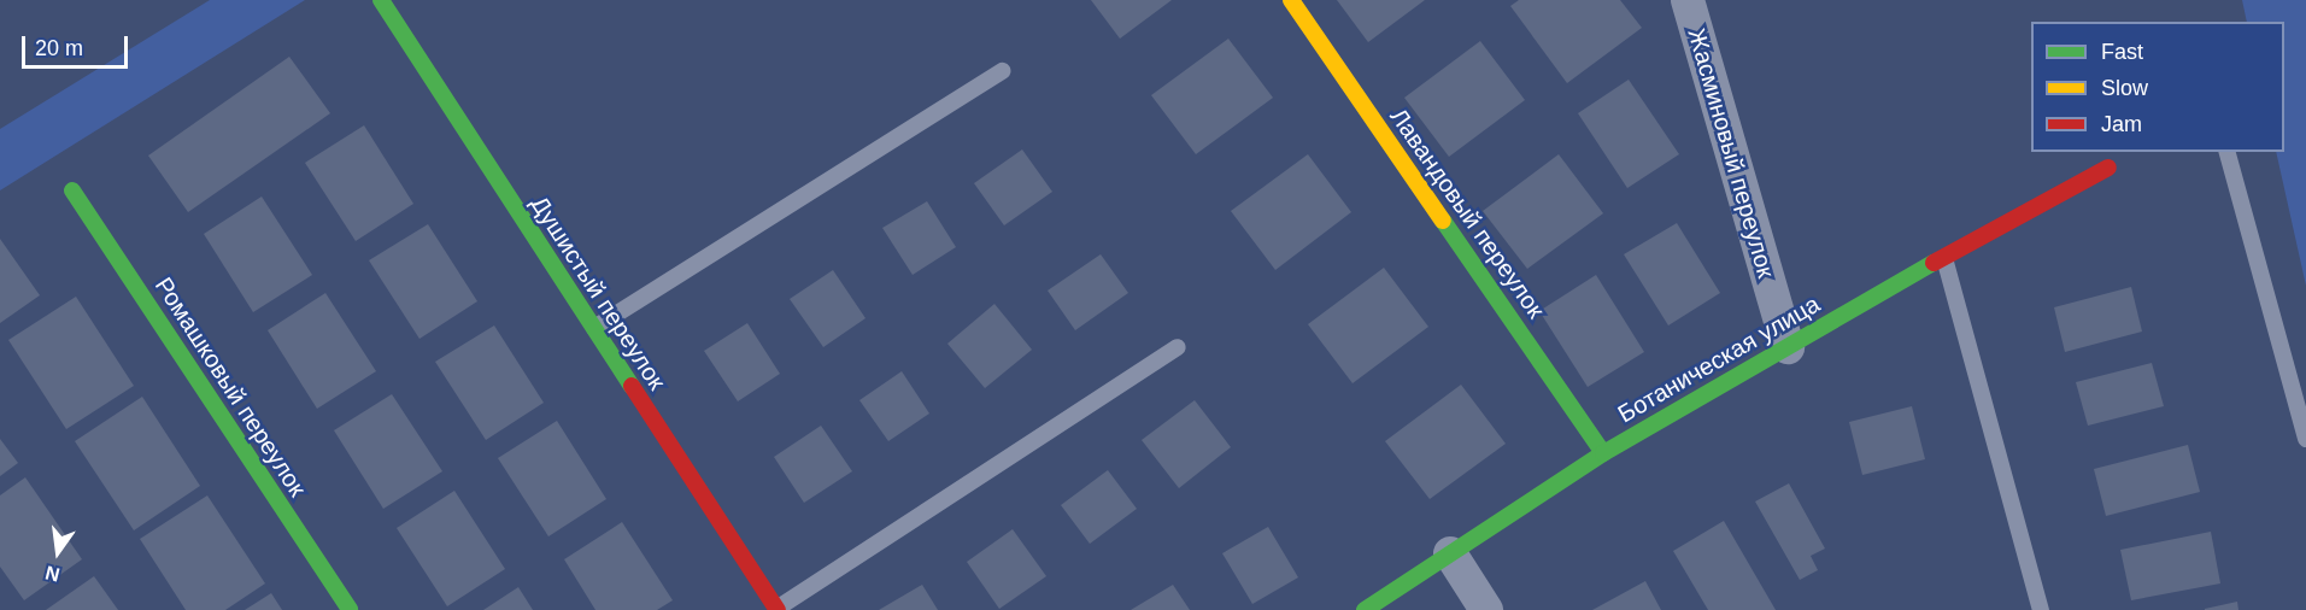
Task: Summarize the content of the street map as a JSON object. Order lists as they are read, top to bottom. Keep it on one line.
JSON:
{"streets":{"street":["Жасминовый переулок","Лавандовый переулок","Душистый переулок","Ботаническая улица","Ромашковый переулок"]},"crossings":[["Жасминовый переулок","Ботаническая улица"],["Лавандовый переулок","Ботаническая улица"]],"legend":["Fast","Slow","Jam"],"scale_bar":"20 m","north":"bottom"}
